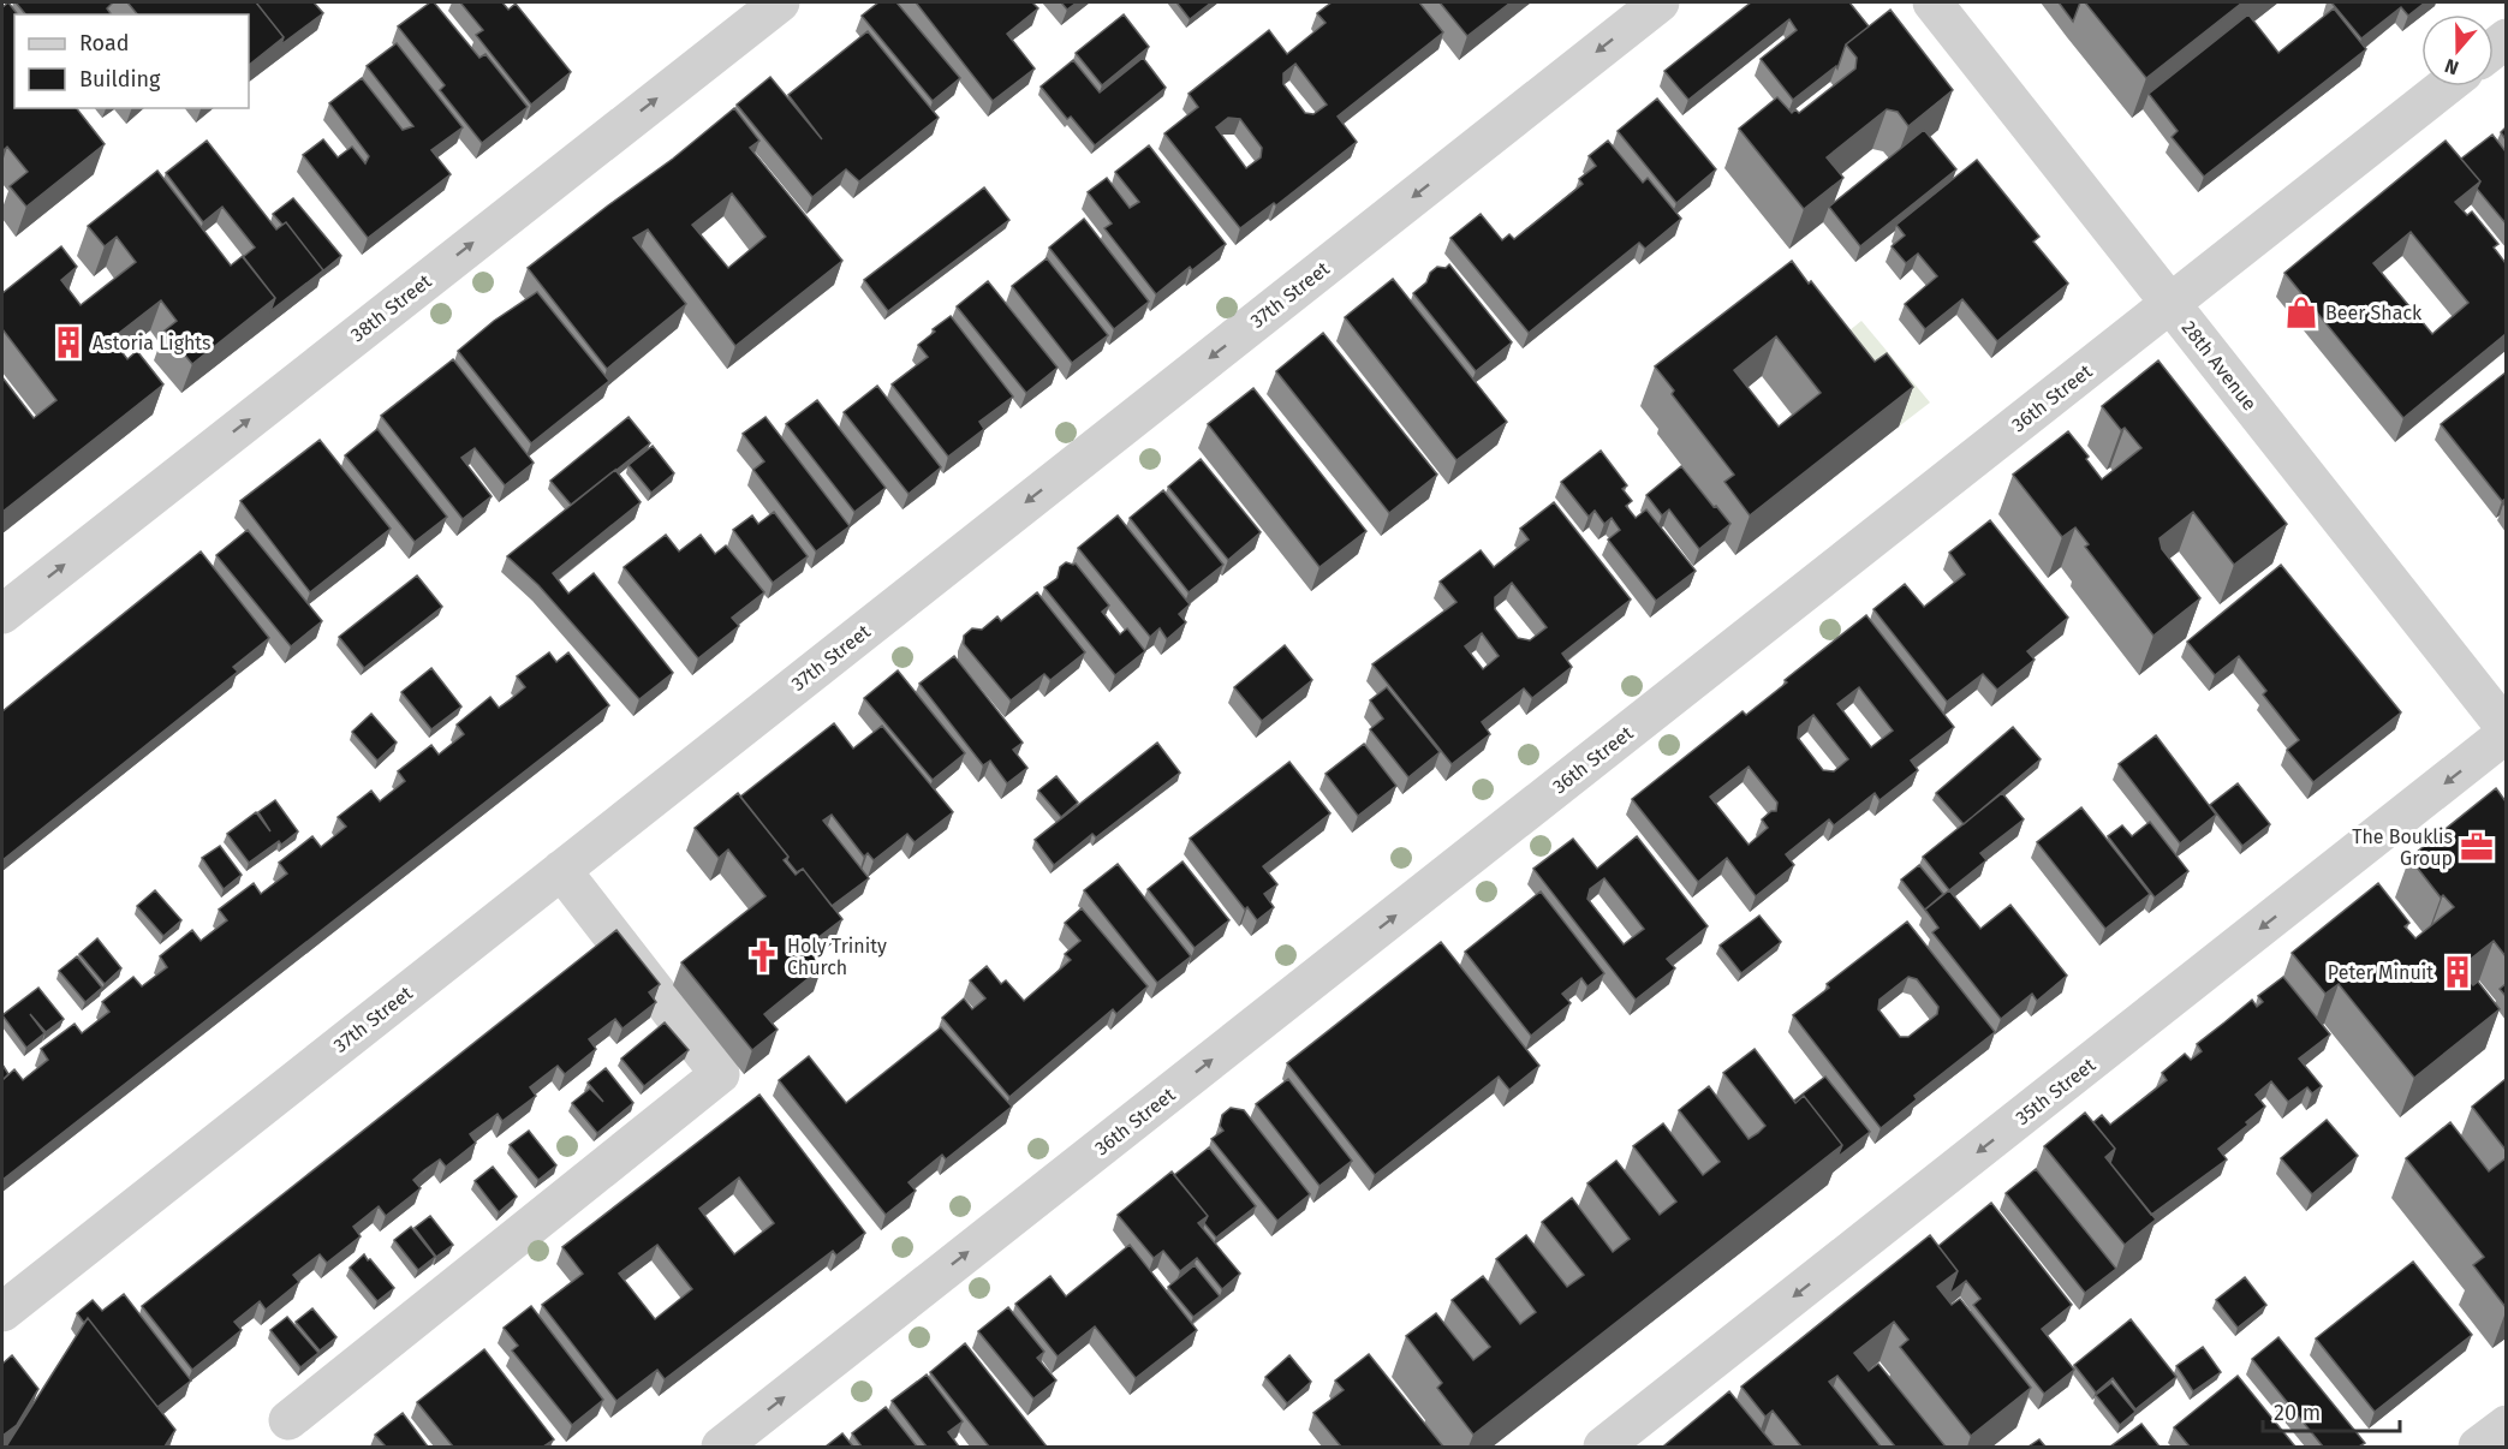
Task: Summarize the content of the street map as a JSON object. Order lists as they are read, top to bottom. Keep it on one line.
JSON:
{"streets":{"street":["37th Street","38th Street","28th Avenue","36th Street","35th Street"]},"crossings":[["28th Avenue","36th Street"],["28th Avenue","35th Street"]],"one_way":["37th Street","38th Street","36th Street","35th Street"],"places":{"shop":["Beer Shack"],"building":["Astoria Lights","Peter Minuit"],"office":["The Bouklis Group"],"church":["Holy Trinity Church"]},"legend":["Road","Building"],"scale_bar":"20 m","north":"bottom"}
